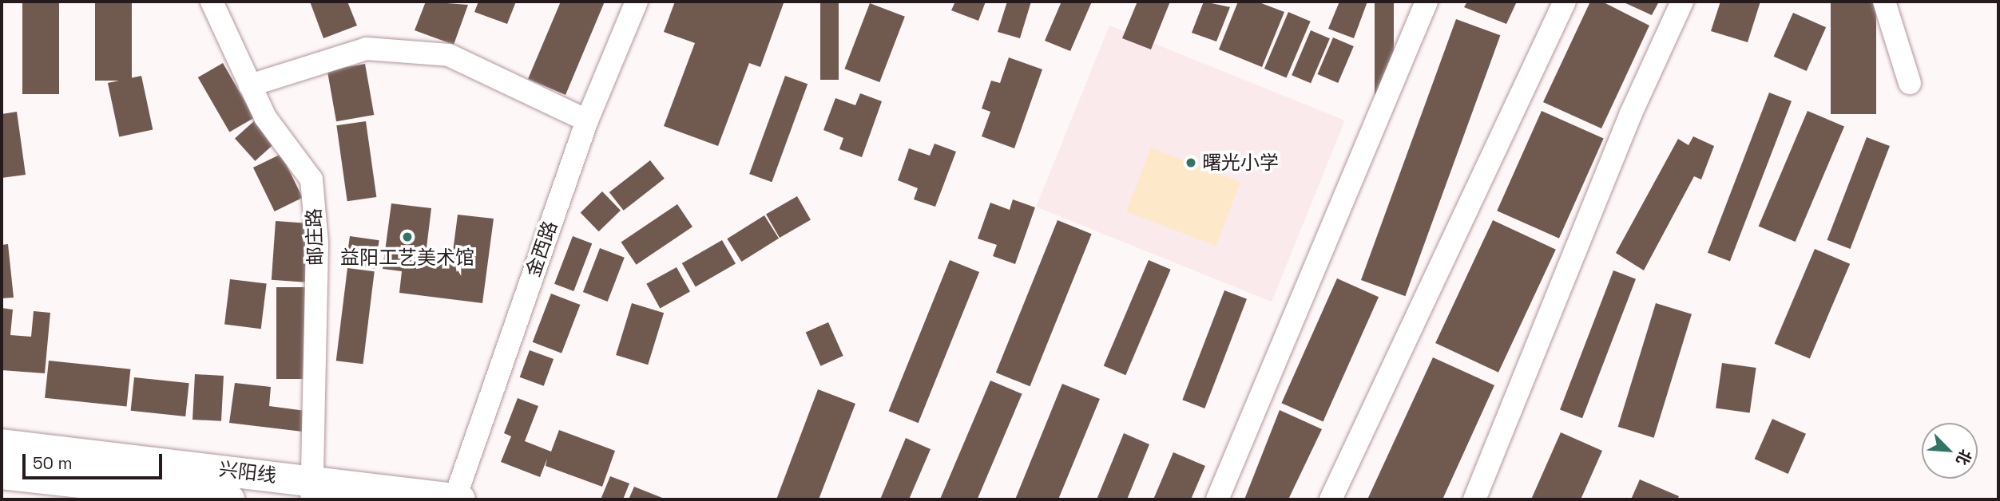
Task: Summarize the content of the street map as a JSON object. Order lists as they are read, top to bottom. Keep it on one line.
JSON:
{"streets":{"highway":["兴阳线"],"street":["邮庄路","金西路"]},"crossings":[["邮庄路","兴阳线"],["金西路","兴阳线"]],"places":["曙光小学","益阳工艺美术馆"],"scale_bar":"50 m","north":"bottom right"}
